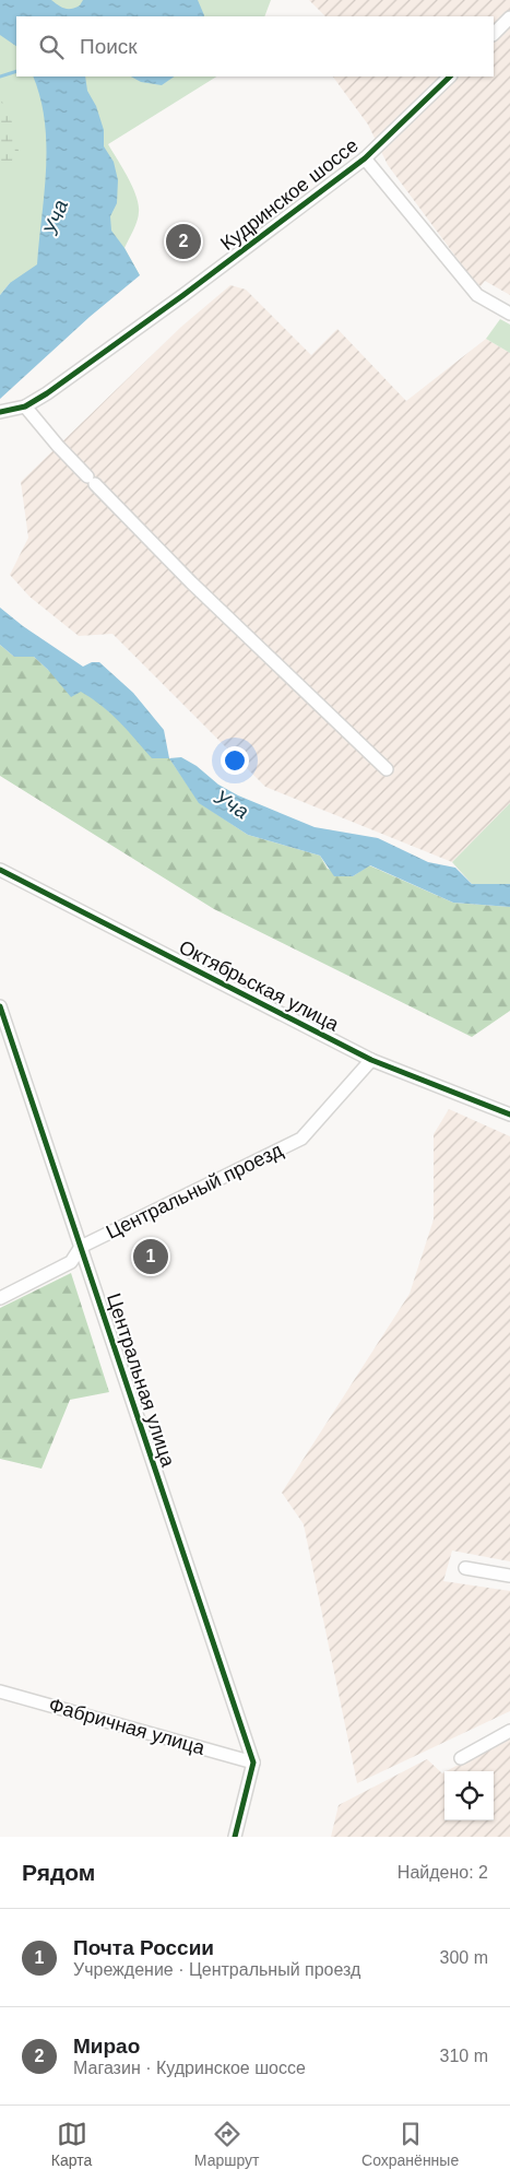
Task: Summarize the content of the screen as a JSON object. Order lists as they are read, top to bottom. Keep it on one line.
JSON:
{"streets":{"street":["Кудринское шоссе","Октябрьская улица","Центральный проезд","Центральная улица","Фабричная улица"]},"crossings":[["Октябрьская улица","Центральный проезд"],["Центральный проезд","Центральная улица"],["Центральная улица","Фабричная улица"]],"water":["Уча"],"page":{"search":"Поиск","pins":["2","1"],"heading":["Рядом","Найдено: 2"],"list":[{"mark":"1","name":"Почта России","note":"Учреждение · Центральный проезд","value":"300 m"},{"mark":"2","name":"Мирао","note":"Магазин · Кудринское шоссе","value":"310 m"}],"nav":["Карта","Маршрут","Сохранённые"]}}
